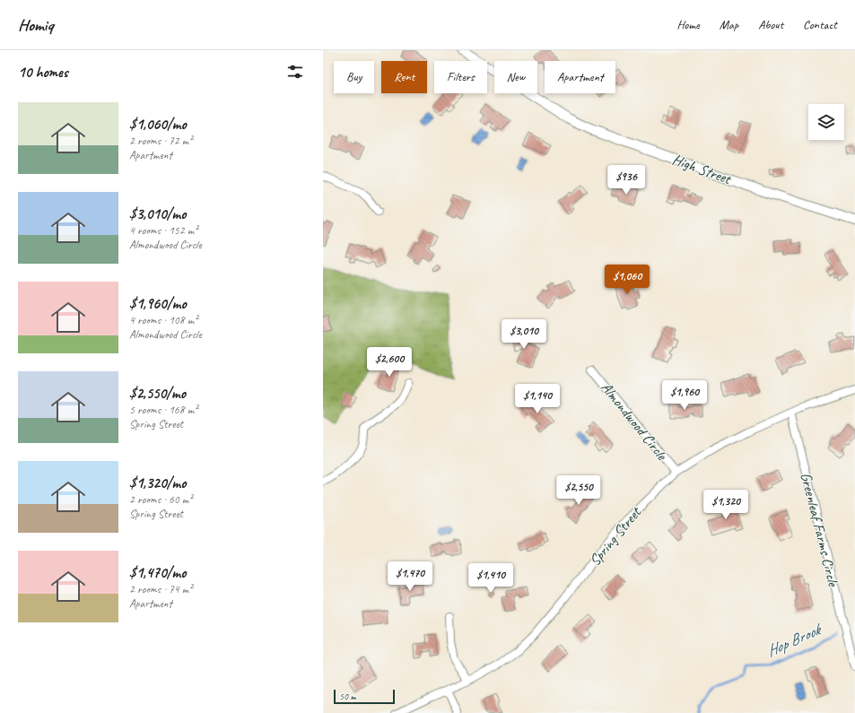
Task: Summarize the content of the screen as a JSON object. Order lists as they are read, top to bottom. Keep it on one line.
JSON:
{"streets":{"street":["High Street","Almondwood Circle","Greenleaf Farms Circle","Spring Street"]},"crossings":[["Almondwood Circle","Spring Street"],["Greenleaf Farms Circle","Spring Street"]],"water":["Hop Brook"],"scale_bar":"50 m","page":{"header":"Homiq","nav":["Home","Map","About","Contact"],"heading":"10 homes","chip":["Buy","Rent","Filters","New","Apartment"],"list":[{"name":"$1,060/mo","note":"2 rooms · 72 m² · Apartment"},{"name":"$3,010/mo","note":"4 rooms · 152 m² · Almondwood Circle"},{"name":"$1,960/mo","note":"4 rooms · 108 m² · Almondwood Circle"},{"name":"$2,550/mo","note":"5 rooms · 168 m² · Spring Street"},{"name":"$1,320/mo","note":"2 rooms · 60 m² · Spring Street"},{"name":"$1,470/mo","note":"2 rooms · 74 m² · Apartment"}],"price":["$936","$1,060","$3,010","$2,600","$1,960","$1,140","$2,550","$1,320","$1,470","$1,410"],"scale":"50 m"}}
